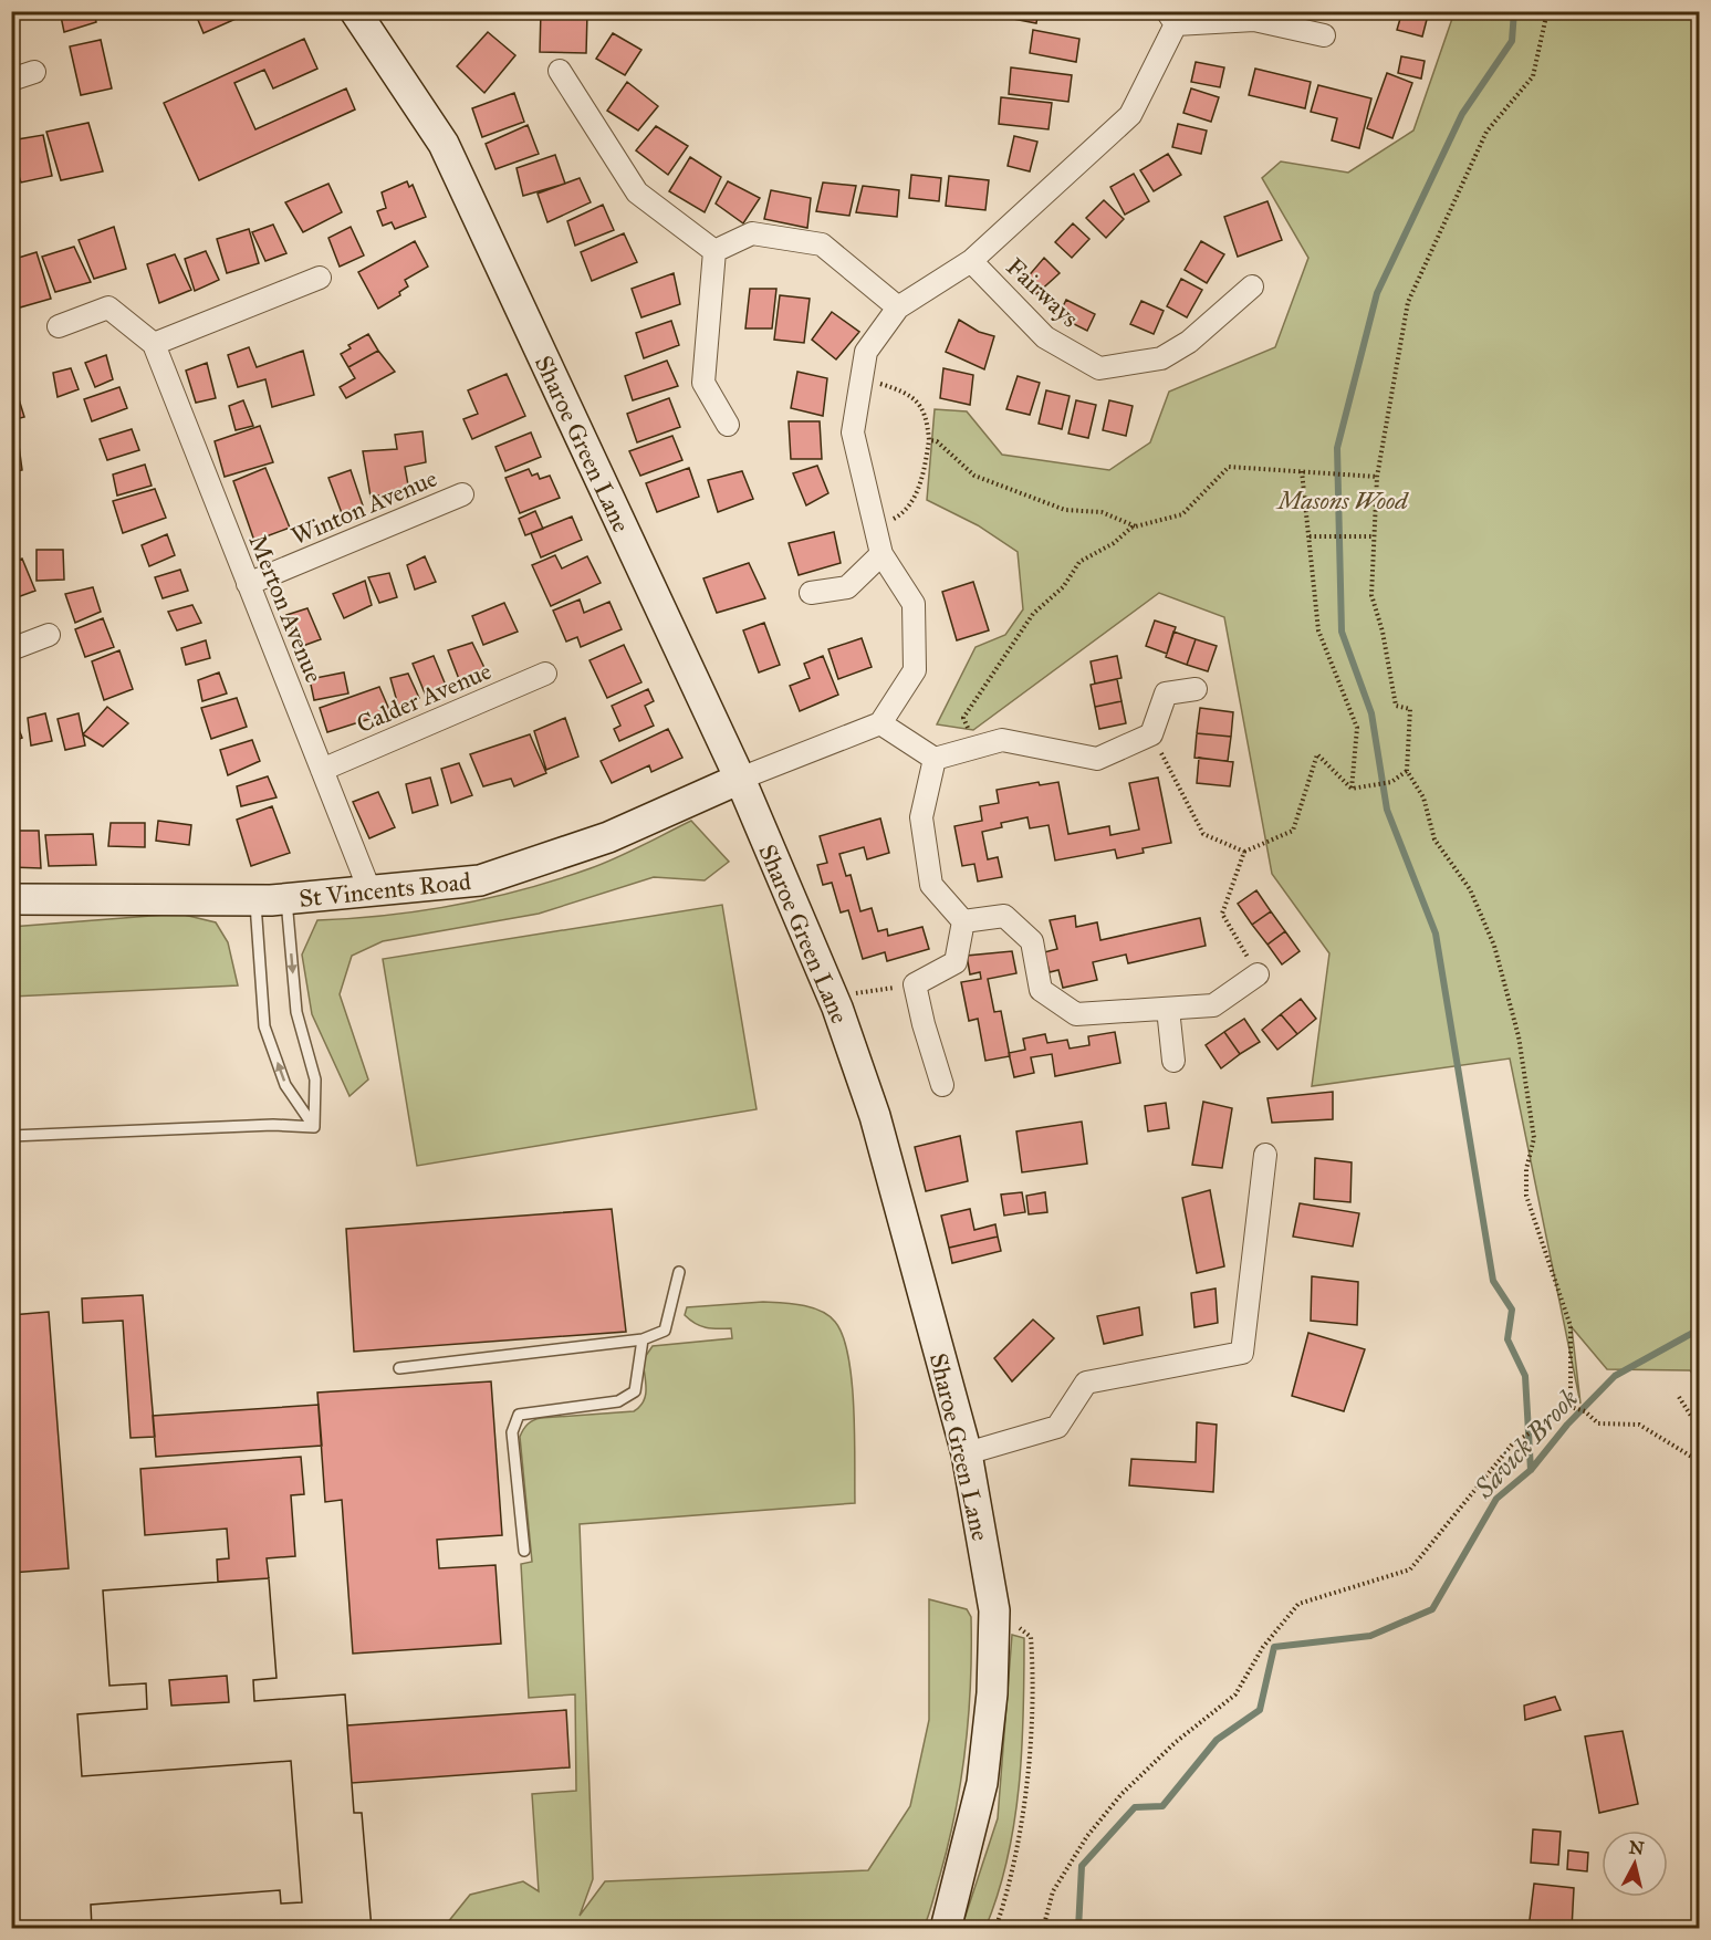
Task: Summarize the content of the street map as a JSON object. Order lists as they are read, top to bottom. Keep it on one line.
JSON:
{"streets":{"street":["Fairways","Sharoe Green Lane","Winton Avenue","Merton Avenue","Calder Avenue","St Vincents Road"]},"crossings":[["Sharoe Green Lane","St Vincents Road"],["Winton Avenue","Merton Avenue"],["Merton Avenue","Calder Avenue"],["Merton Avenue","St Vincents Road"]],"water":["Savick Brook"],"parks":["Masons Wood"],"north":"top"}
